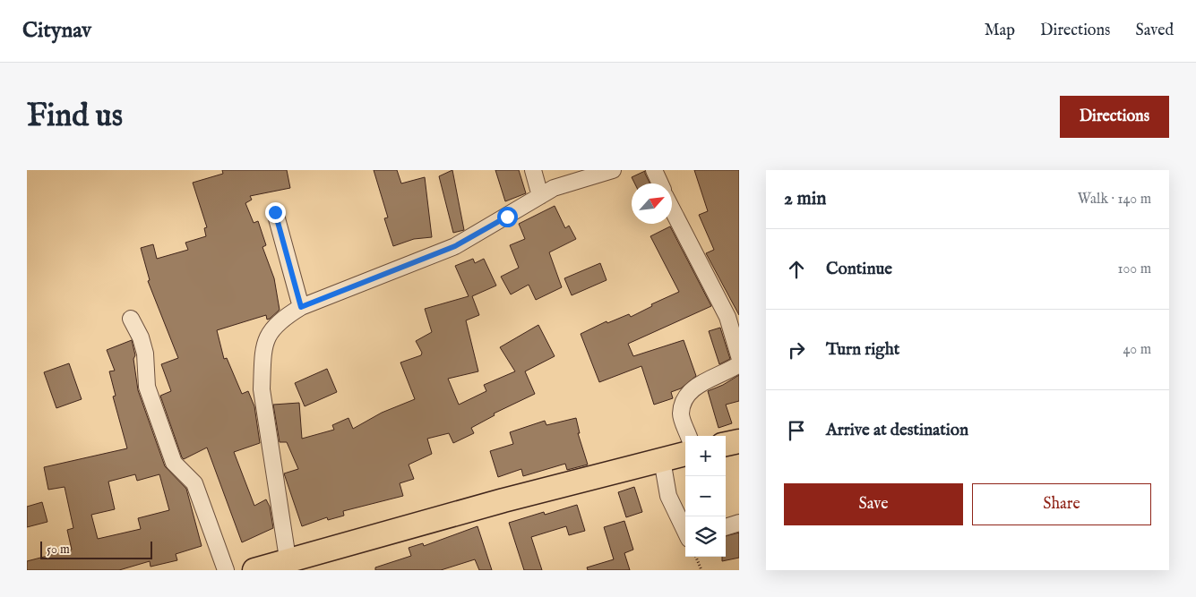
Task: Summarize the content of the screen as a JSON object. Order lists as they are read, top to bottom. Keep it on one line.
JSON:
{"scale_bar":"50 m","north":"top right","page":{"header":"Citynav","nav":["Map","Directions","Saved"],"buttons":["Directions",["Save","Share"]],"title":"Find us","heading":["2 min","Walk · 140 m"],"list":[["Continue","100 m"],["Turn right","40 m"],"Arrive at destination"],"map_buttons":["+","−"],"scale":"50 m"}}
